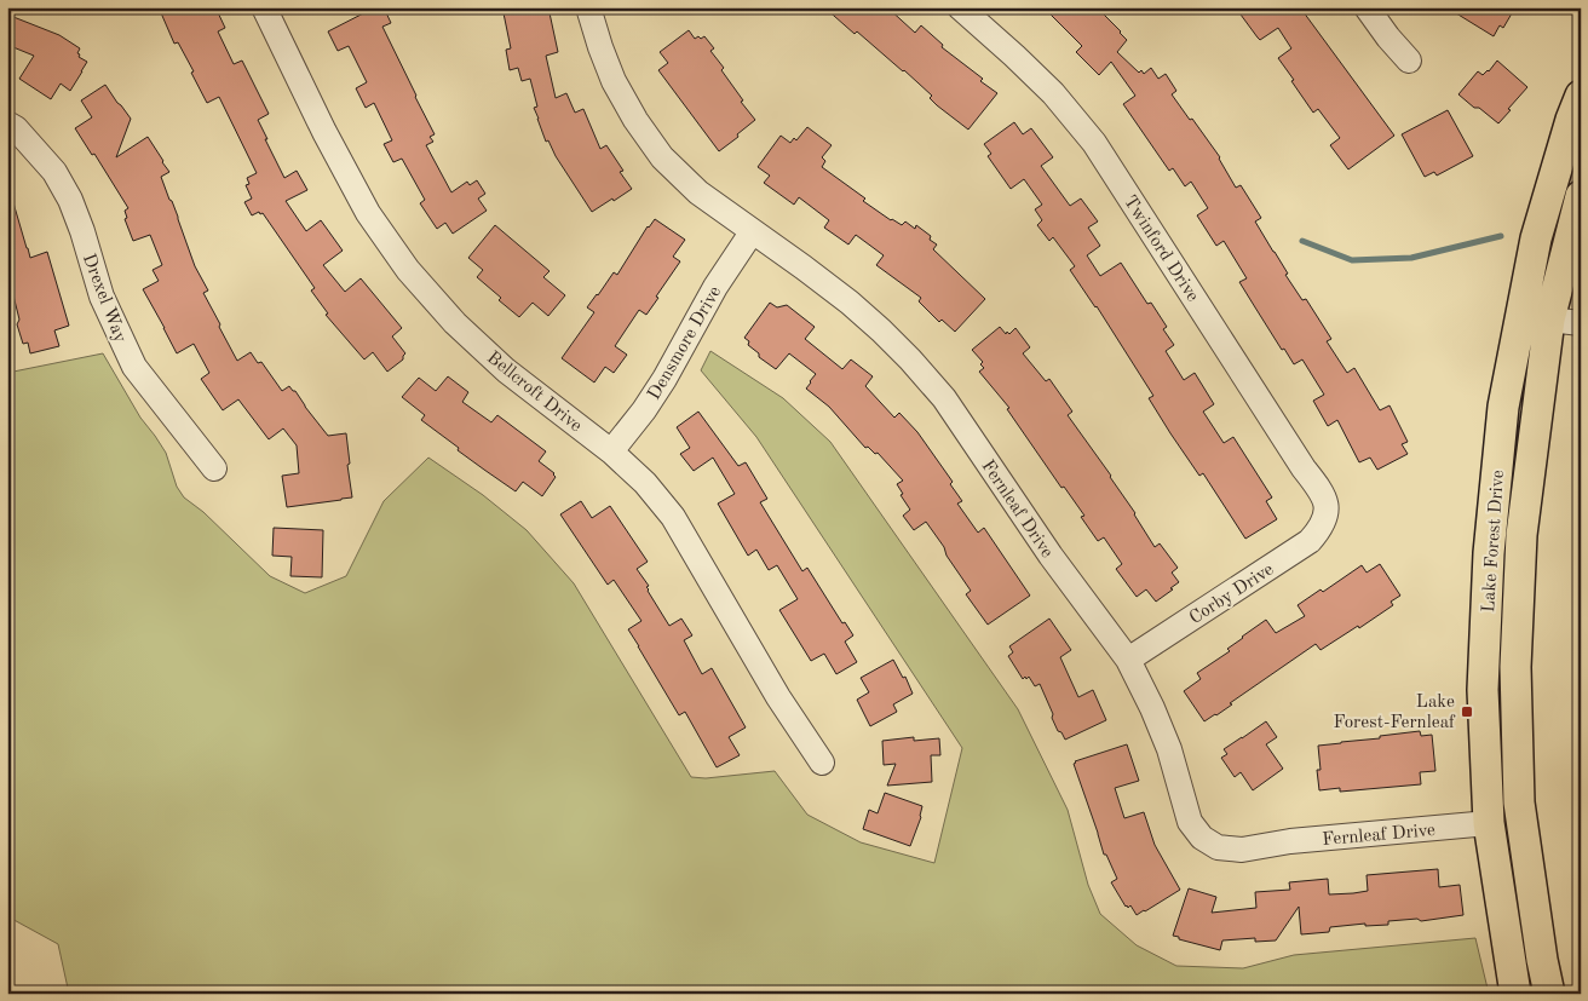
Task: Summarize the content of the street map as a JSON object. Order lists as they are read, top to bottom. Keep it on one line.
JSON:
{"streets":{"main road":["Lake Forest Drive"],"street":["Twinford Drive","Drexel Way","Densmore Drive","Bellcroft Drive","Fernleaf Drive","Corby Drive"]},"crossings":[["Twinford Drive","Corby Drive"],["Densmore Drive","Bellcroft Drive"],["Densmore Drive","Fernleaf Drive"],["Fernleaf Drive","Lake Forest Drive"],["Fernleaf Drive","Corby Drive"]],"places":{"transit":["Lake Forest-Fernleaf"]}}
